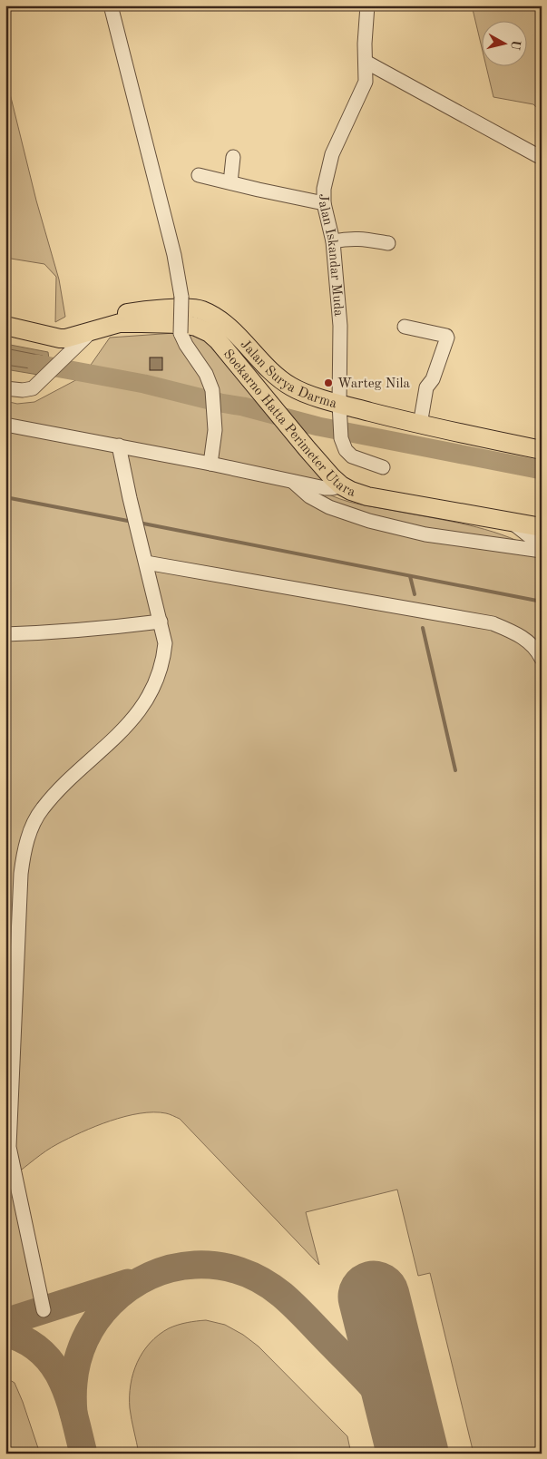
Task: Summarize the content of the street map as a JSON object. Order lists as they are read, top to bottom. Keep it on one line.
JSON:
{"streets":{"main road":["Jalan Surya Darma","Soekarno Hatta Perimeter Utara"],"street":["Jalan Iskandar Muda"]},"crossings":[["Jalan Iskandar Muda","Jalan Surya Darma"],["Jalan Surya Darma","Soekarno Hatta Perimeter Utara"]],"places":["Warteg Nila"],"north":"right"}
